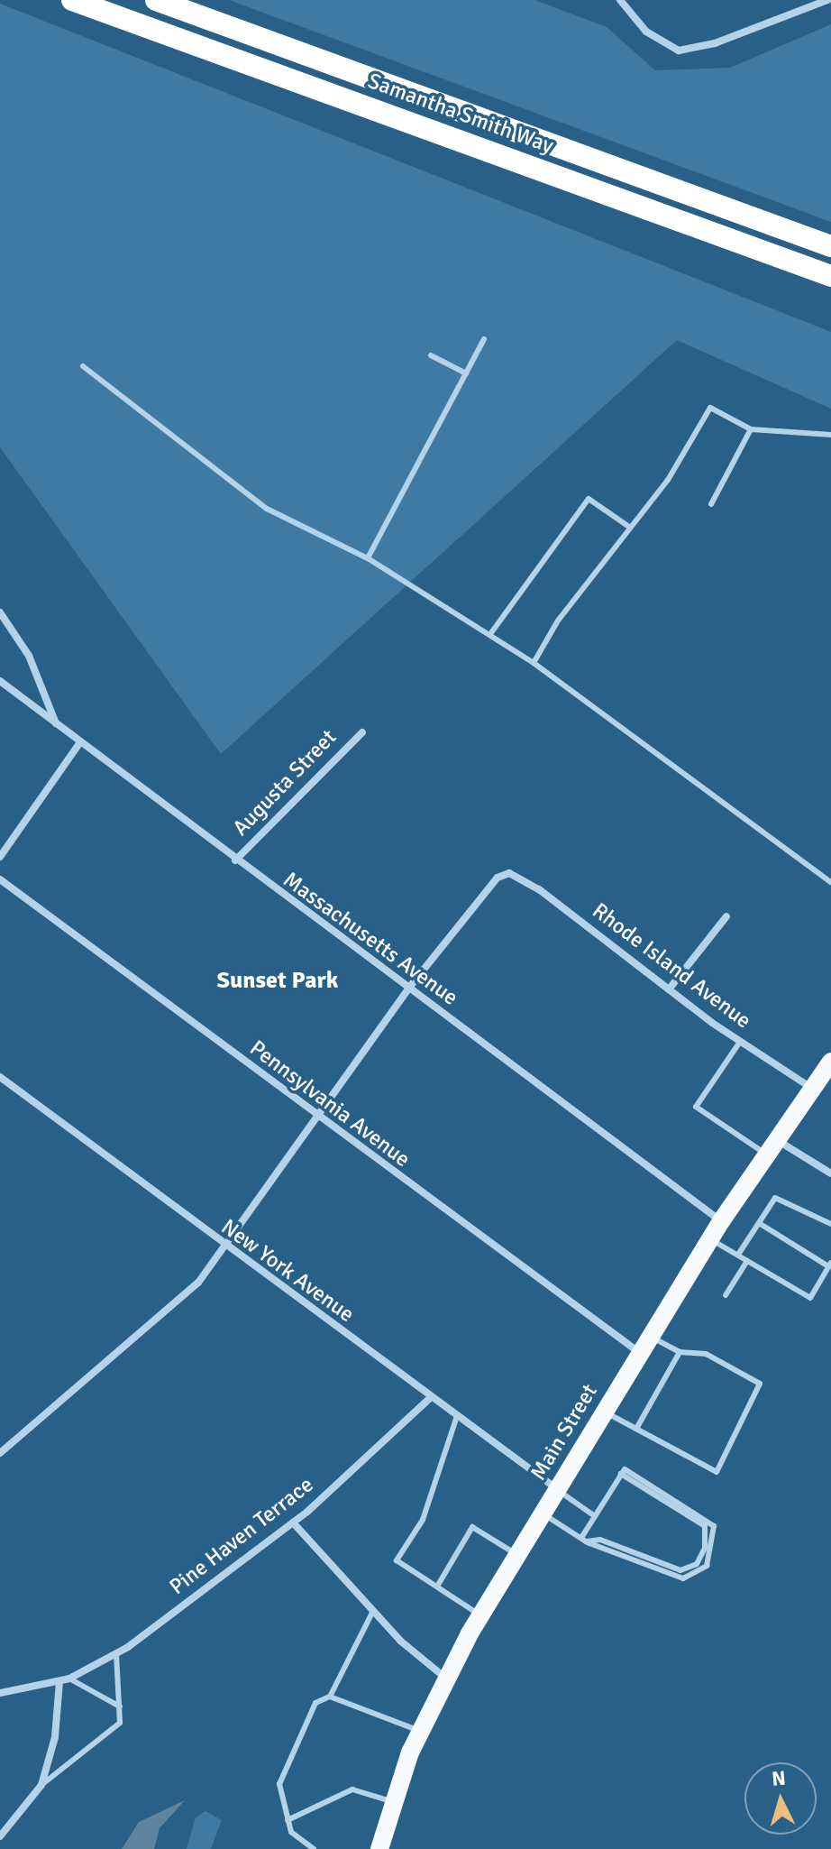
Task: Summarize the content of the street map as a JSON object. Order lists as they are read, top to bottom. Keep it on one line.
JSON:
{"streets":{"highway":["Samantha Smith Way"],"main road":["Main Street"],"street":["Augusta Street","Massachusetts Avenue","Rhode Island Avenue","Pennsylvania Avenue","New York Avenue","Pine Haven Terrace"]},"crossings":[["Augusta Street","Massachusetts Avenue"],["Massachusetts Avenue","Rhode Island Avenue"],["Massachusetts Avenue","Main Street"],["Rhode Island Avenue","Main Street"],["Pennsylvania Avenue","Main Street"],["New York Avenue","Main Street"],["New York Avenue","Pine Haven Terrace"]],"districts":["Sunset Park"],"north":"top"}
